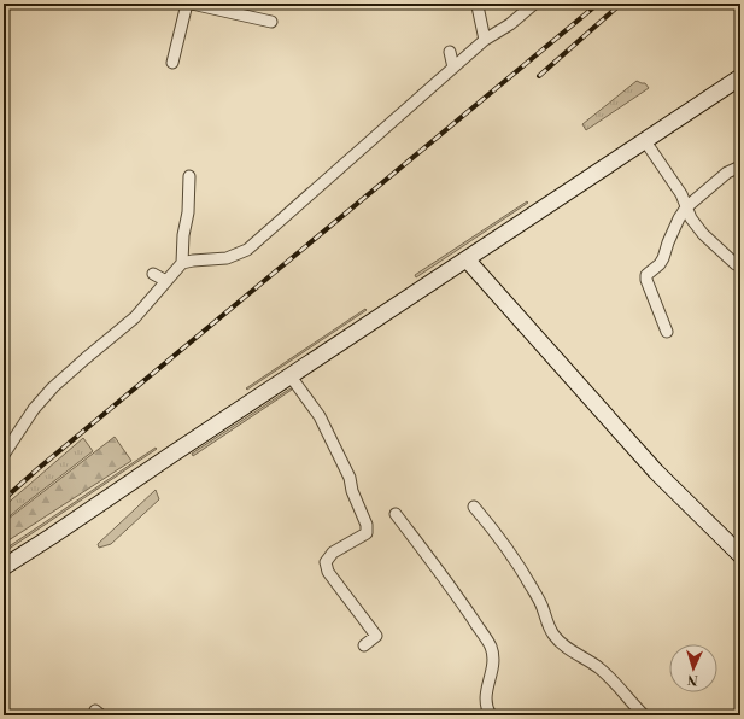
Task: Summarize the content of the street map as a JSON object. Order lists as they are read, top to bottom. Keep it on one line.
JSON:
{"north":"bottom"}
